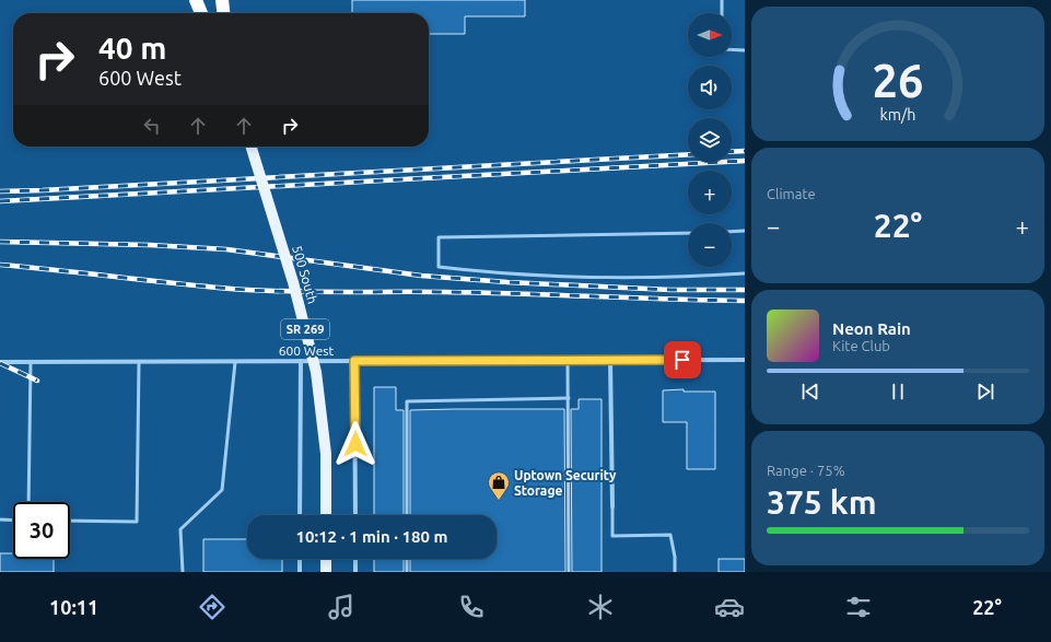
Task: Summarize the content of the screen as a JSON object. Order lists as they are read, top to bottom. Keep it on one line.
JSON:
{"streets":{"main road":["500 South","SR 269"],"street":["600 West"]},"places":{"shop":["Uptown Security Storage"]},"north":"right","page":{"map_buttons":["+","−"],"turn":["40 m","600 West"],"tile":["Climate",["Range · 75%","375 km"]],"heat":["−","22°","+"],"song":["Neon Rain","Kite Club"],"limit":"30","trip":"10:12 · 1 min · 180 m","tabs":["10:11","22°"],"gauge":["26","km/h"]}}
